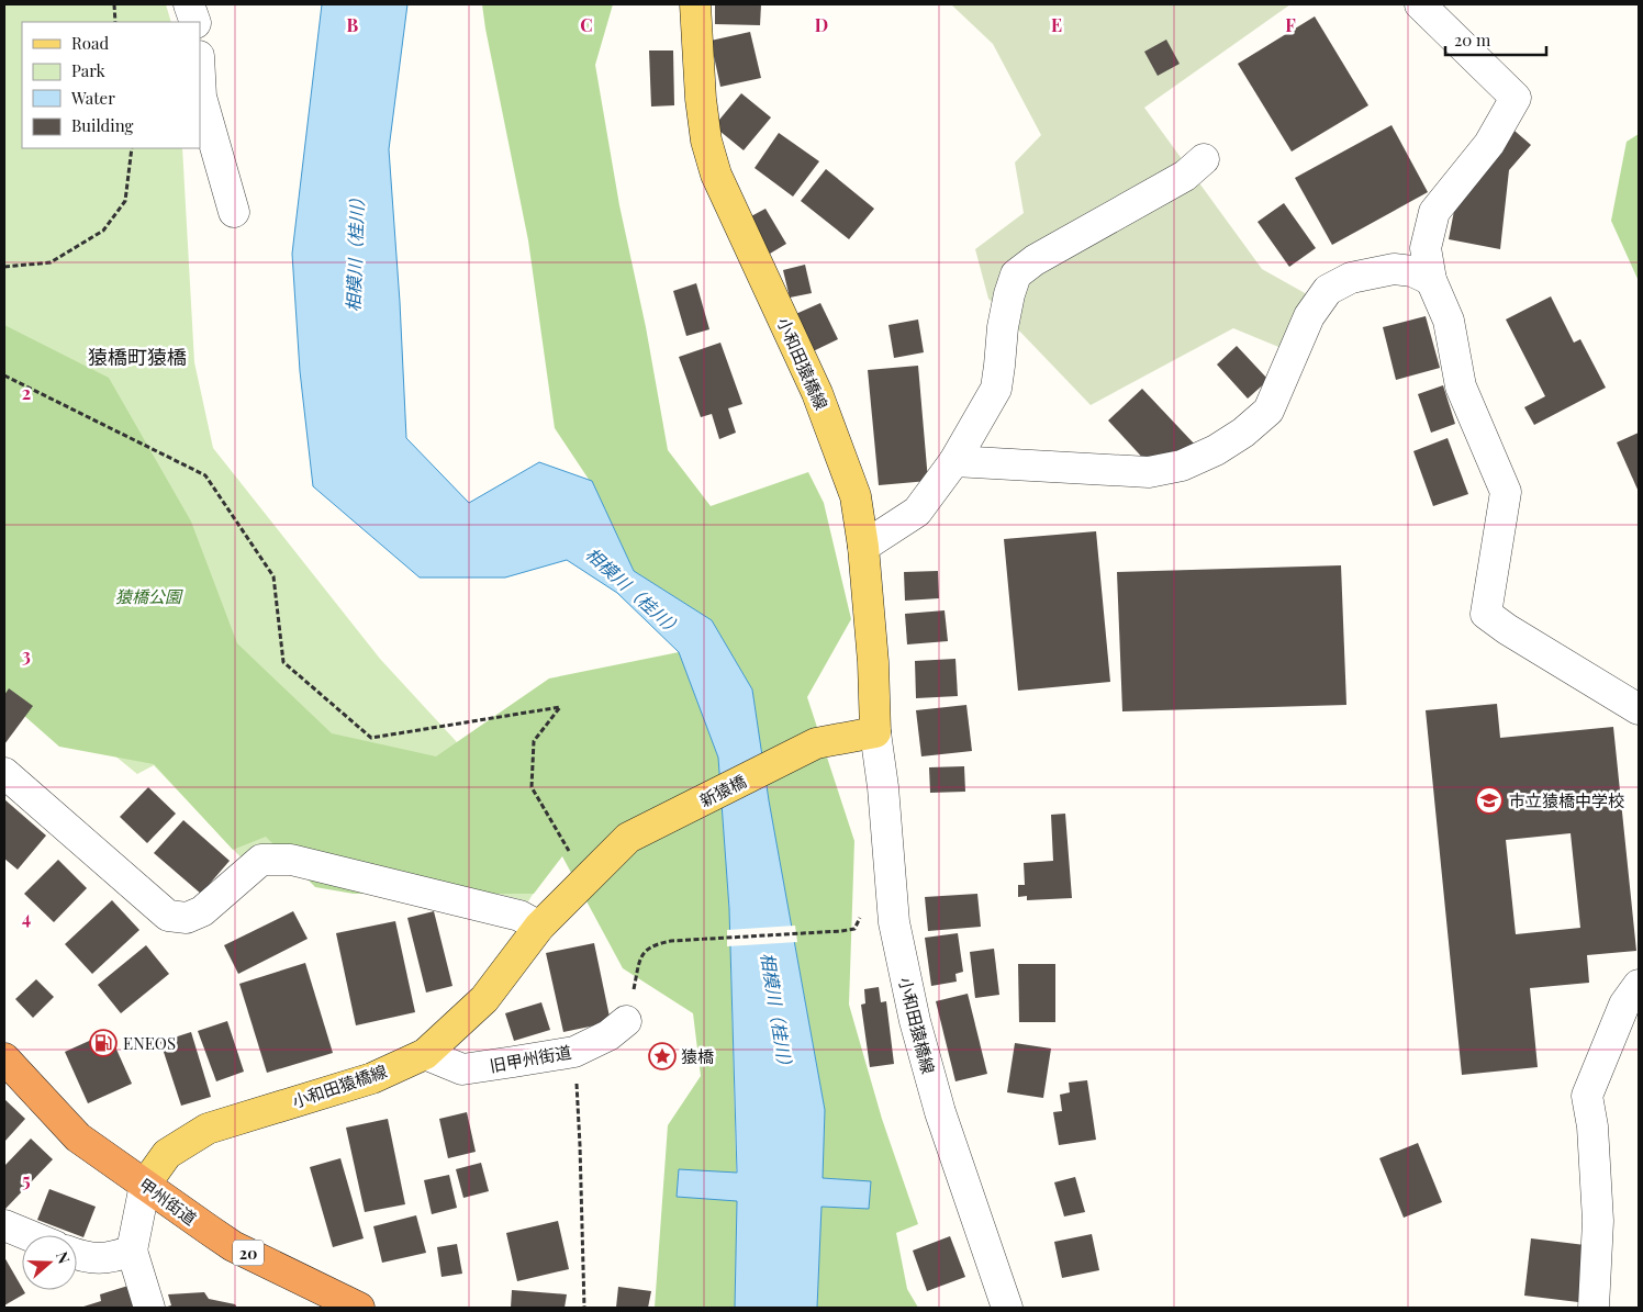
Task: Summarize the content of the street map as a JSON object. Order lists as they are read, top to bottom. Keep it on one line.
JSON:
{"streets":{"highway":["甲州街道","20"],"main road":["小和田猿橋線","新猿橋"],"street":["旧甲州街道"]},"crossings":[["小和田猿橋線","新猿橋"],["小和田猿橋線","旧甲州街道"],["小和田猿橋線","甲州街道"]],"districts":["猿橋町猿橋"],"water":["相模川（桂川）"],"parks":["猿橋公園"],"places":{"school or university":["市立猿橋中学校"],"fuel station":["ENEOS"],"place":["猿橋"]},"legend":["Road","Park","Water","Building"],"scale_bar":"20 m","north":"right","grid":{"columns":["B","C","D","E","F"],"rows":["2","3","4","5"]}}
